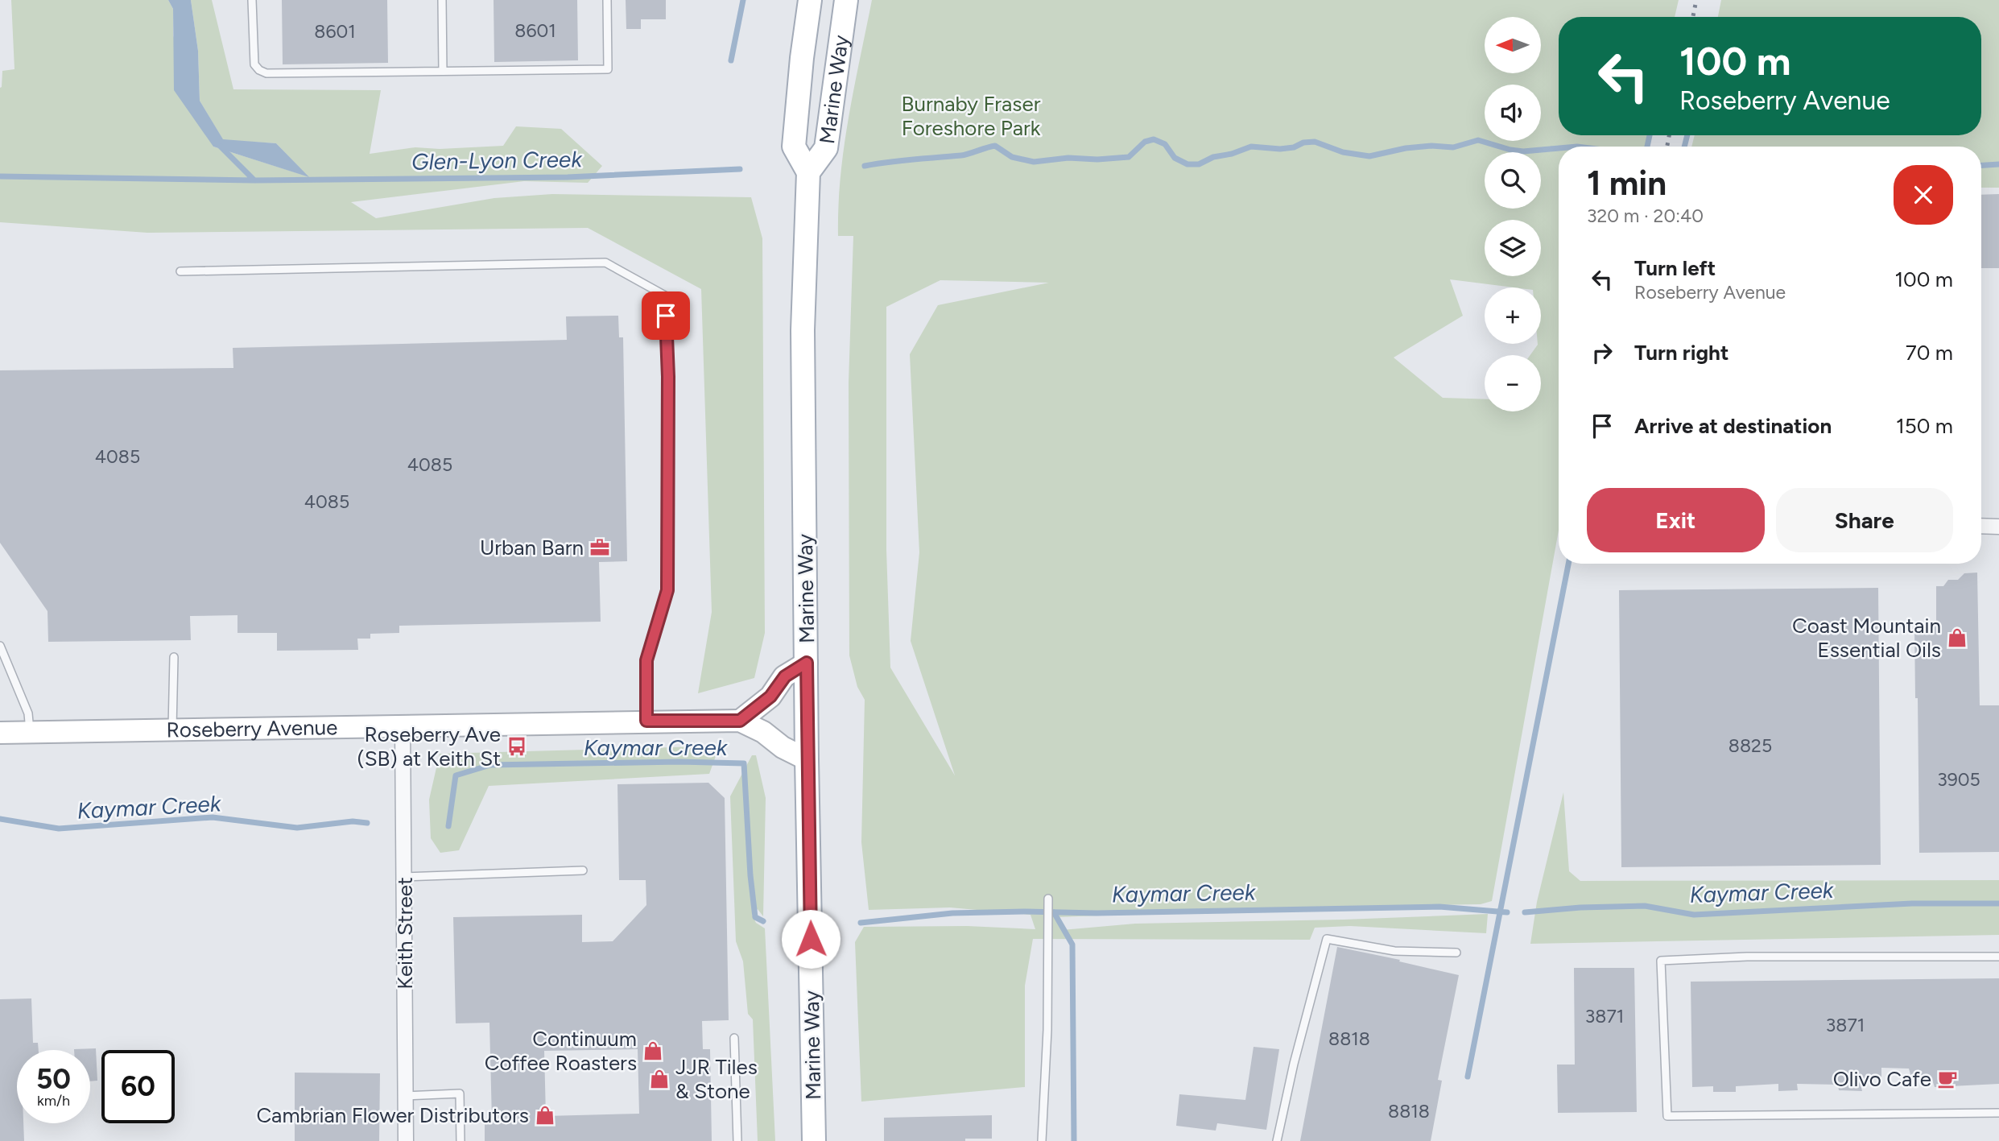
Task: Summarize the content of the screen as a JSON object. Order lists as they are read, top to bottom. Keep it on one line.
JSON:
{"streets":{"main road":["Marine Way"],"street":["Roseberry Avenue","Keith Street"]},"crossings":[["Marine Way","Roseberry Avenue"],["Roseberry Avenue","Keith Street"]],"water":["Glen-Lyon Creek","Kaymar Creek"],"parks":["Burnaby Fraser Foreshore Park"],"places":{"office":["Urban Barn"],"shop":["Coast Mountain Essential Oils","Continuum Coffee Roasters","JJR Tiles & Stone","Cambrian Flower Distributors"],"bus stop":["Roseberry Ave (SB) at Keith St"],"cafe":["Olivo Cafe"]},"house_numbers":["8601","8601","4085","4085","4085","8825","3905","3871","3871","8818","8818"],"north":"left","page":{"map_buttons":["+","−"],"turn":["100 m","Roseberry Avenue"],"heading":["1 min","320 m · 20:40"],"list":[{"name":"Turn left","note":"Roseberry Avenue","value":"100 m"},{"name":"Turn right","value":"70 m"},{"name":"Arrive at destination","value":"150 m"}],"buttons":["Exit","Share"],"speed":"50 km/h","limit":"60"}}
